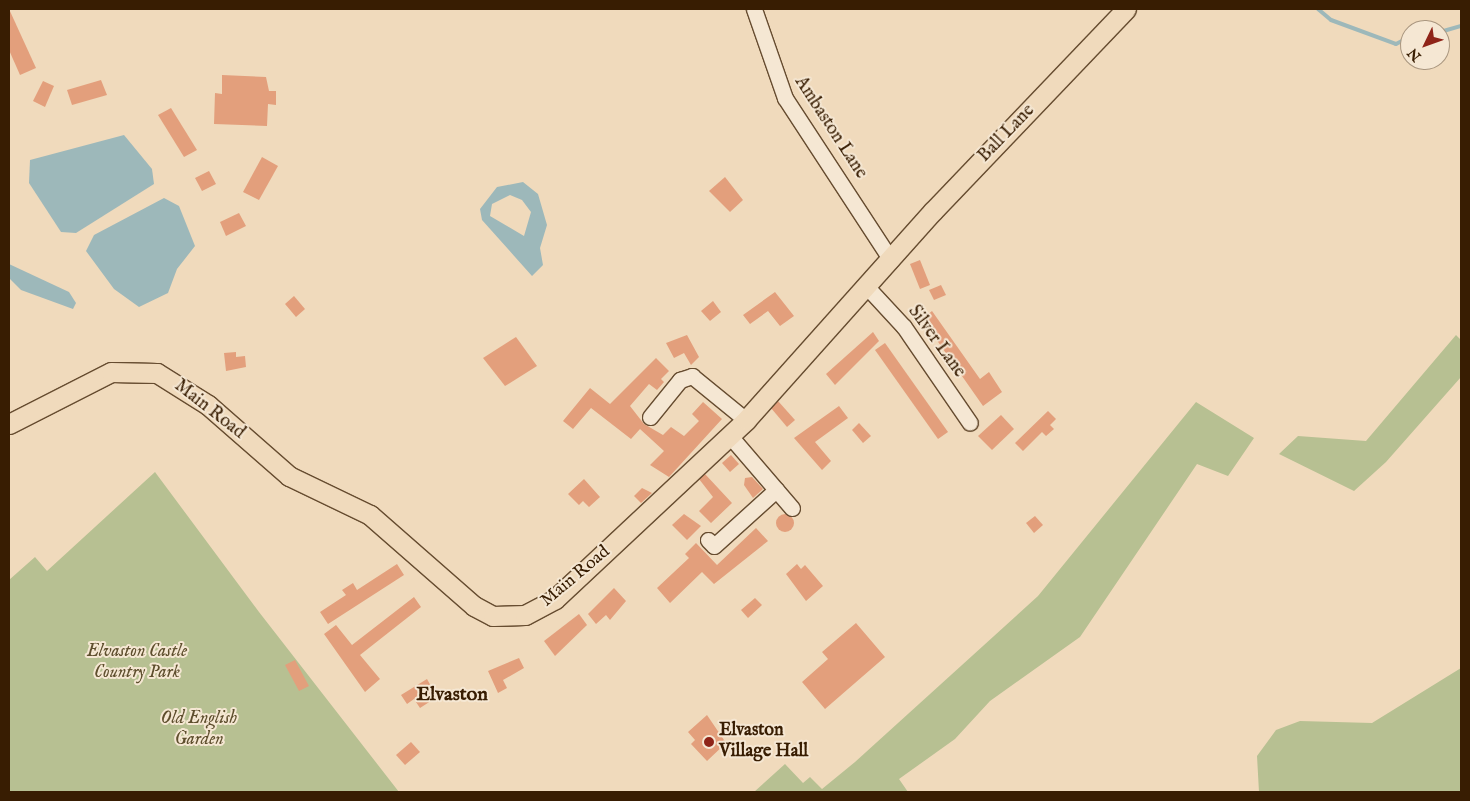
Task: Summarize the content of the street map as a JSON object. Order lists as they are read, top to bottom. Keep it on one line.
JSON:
{"streets":{"main road":["Ball Lane","Main Road"],"street":["Ambaston Lane","Silver Lane"]},"crossings":[["Ambaston Lane","Ball Lane"],["Ambaston Lane","Main Road"],["Ball Lane","Main Road"],["Silver Lane","Main Road"]],"districts":["Elvaston"],"parks":["Elvaston Castle Country Park","Old English Garden"],"places":["Elvaston Village Hall"],"north":"bottom left"}
